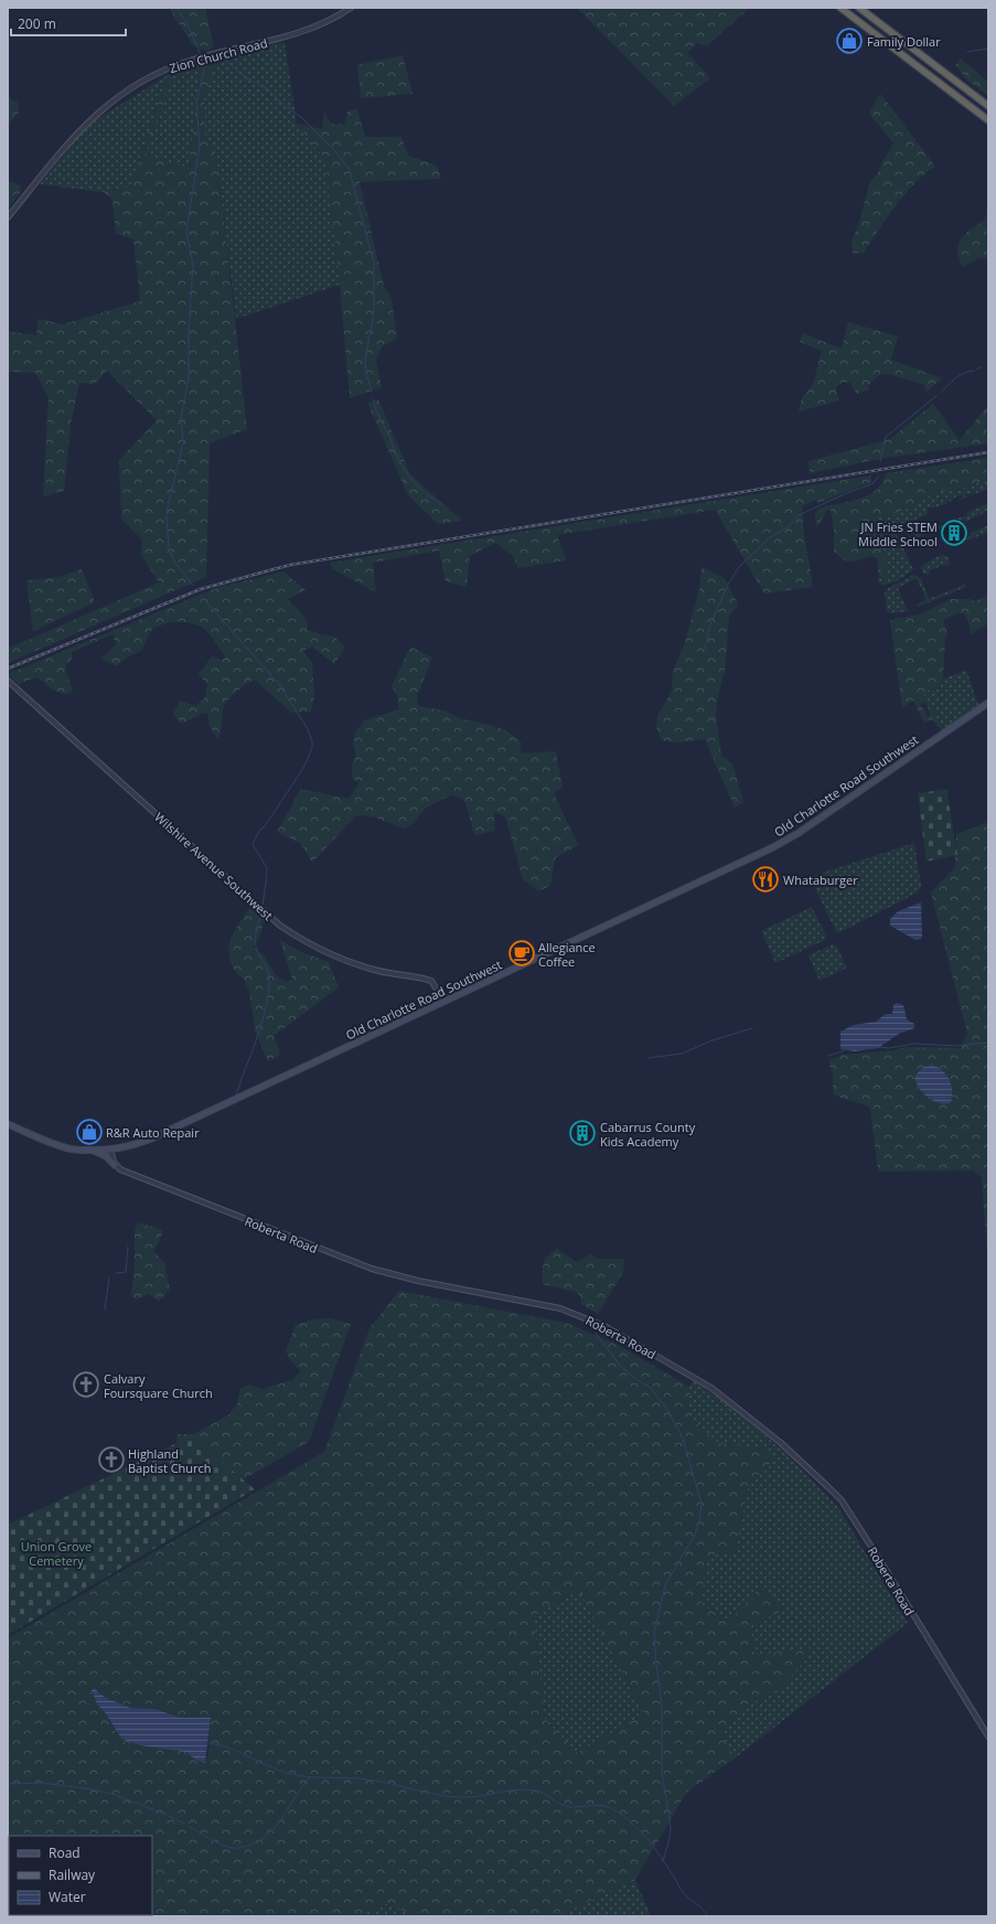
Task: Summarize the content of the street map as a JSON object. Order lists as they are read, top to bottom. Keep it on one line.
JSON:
{"streets":{"main road":["Old Charlotte Road Southwest"],"street":["Zion Church Road","Wilshire Avenue Southwest","Roberta Road"]},"crossings":[["Old Charlotte Road Southwest","Wilshire Avenue Southwest"]],"parks":["Union Grove Cemetery"],"places":{"shop":["Family Dollar","R&R Auto Repair"],"building":["JN Fries STEM Middle School","Cabarrus County Kids Academy"],"restaurant":["Whataburger"],"cafe":["Allegiance Coffee"],"church":["Calvary Foursquare Church","Highland Baptist Church"]},"legend":["Road","Railway","Water"],"scale_bar":"200 m"}
